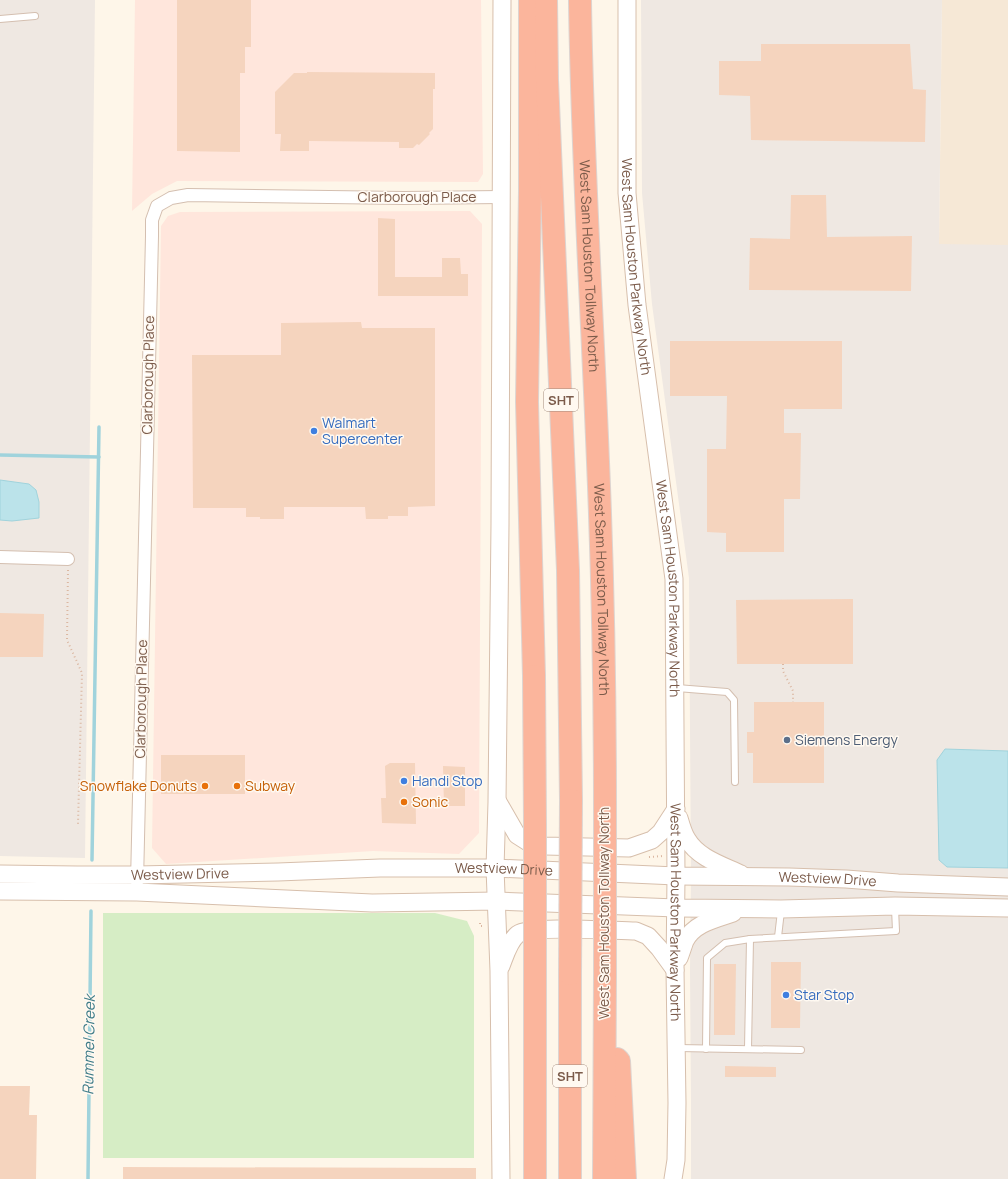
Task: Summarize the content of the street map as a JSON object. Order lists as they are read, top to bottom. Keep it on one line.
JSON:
{"streets":{"highway":["West Sam Houston Tollway North","SHT"],"main road":["West Sam Houston Parkway North","Westview Drive"],"street":["Clarborough Place"]},"crossings":[["Clarborough Place","Westview Drive"],["West Sam Houston Parkway North","Westview Drive"]],"water":["Rummel Creek"],"places":["Walmart Supercenter","Siemens Energy","Handi Stop","Snowflake Donuts","Subway","Sonic","Star Stop"]}
